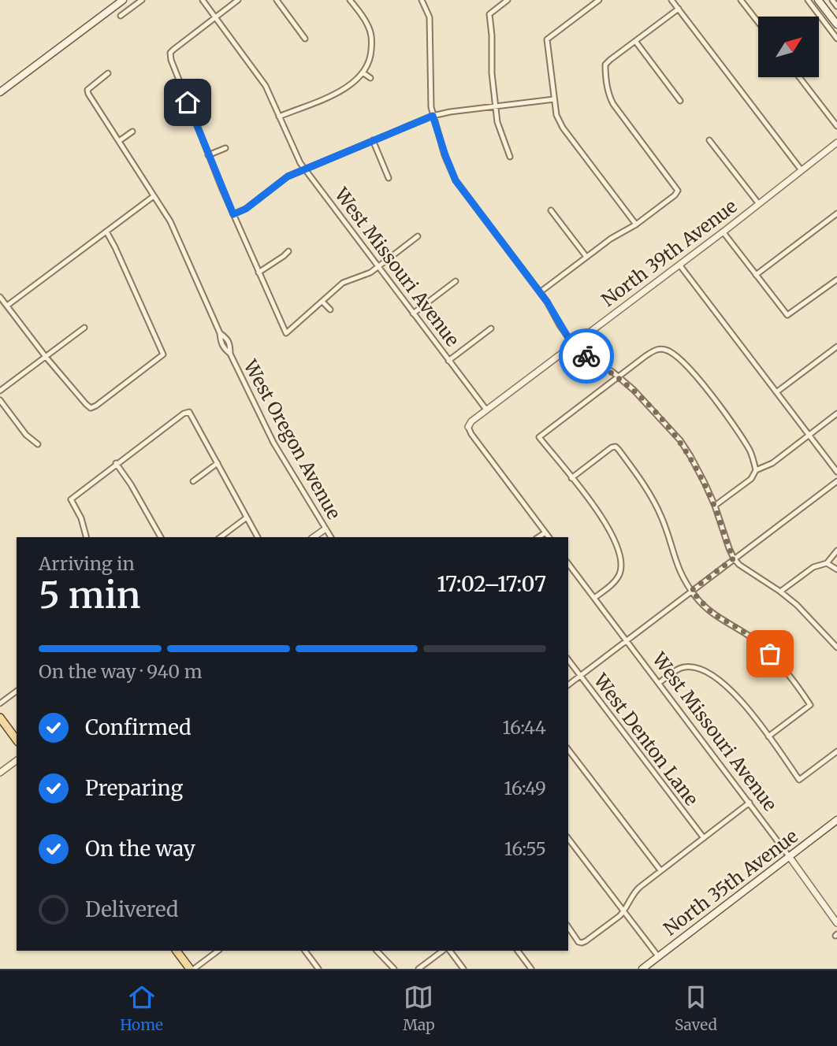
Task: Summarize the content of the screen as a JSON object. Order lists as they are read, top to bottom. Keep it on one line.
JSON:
{"streets":{"main road":["North 35th Avenue"],"street":["North 39th Avenue","West Missouri Avenue","West Oregon Avenue","West Denton Lane"]},"crossings":[["North 39th Avenue","West Missouri Avenue"],["West Missouri Avenue","North 35th Avenue"]],"north":"top right","page":{"heading":["5 min","Arriving in","17:02–17:07"],"bar":"On the way · 940 m","list":[["Confirmed","16:44"],["Preparing","16:49"],["On the way","16:55"],"Delivered"],"tabs":["Home","Map","Saved"]}}
